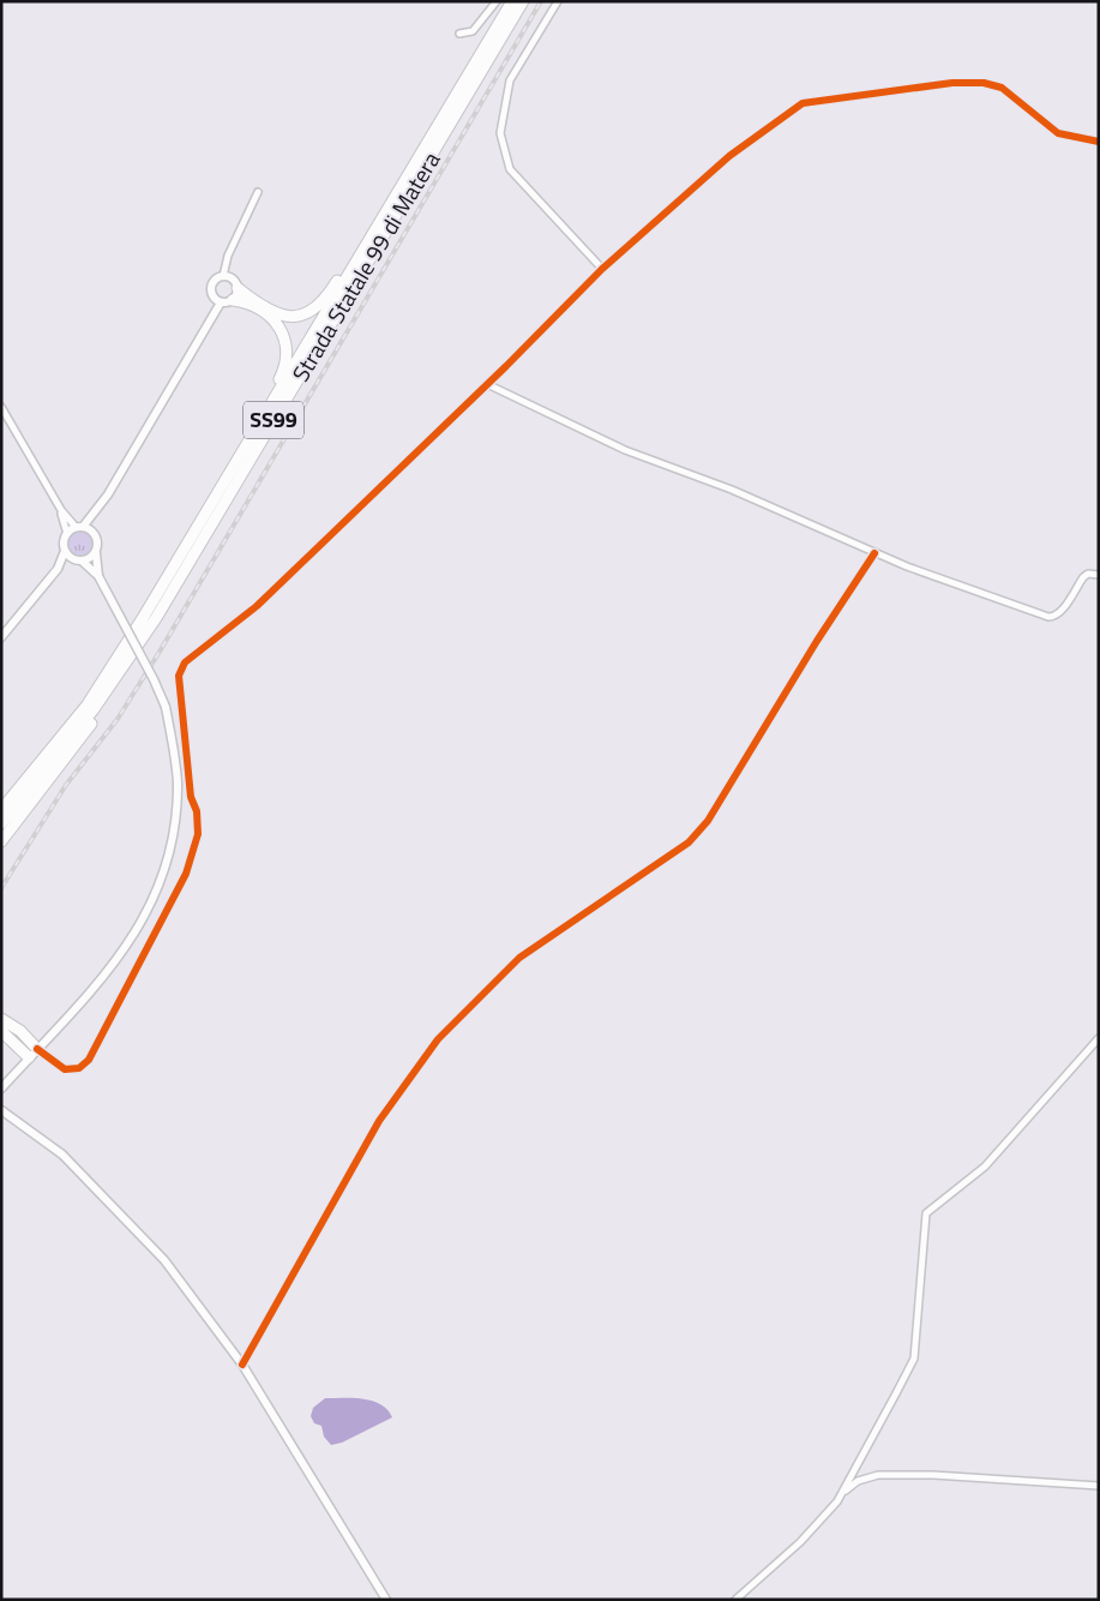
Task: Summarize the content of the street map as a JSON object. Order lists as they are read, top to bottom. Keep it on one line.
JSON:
{"streets":{"highway":["Strada Statale 99 di Matera","SS99"]}}
